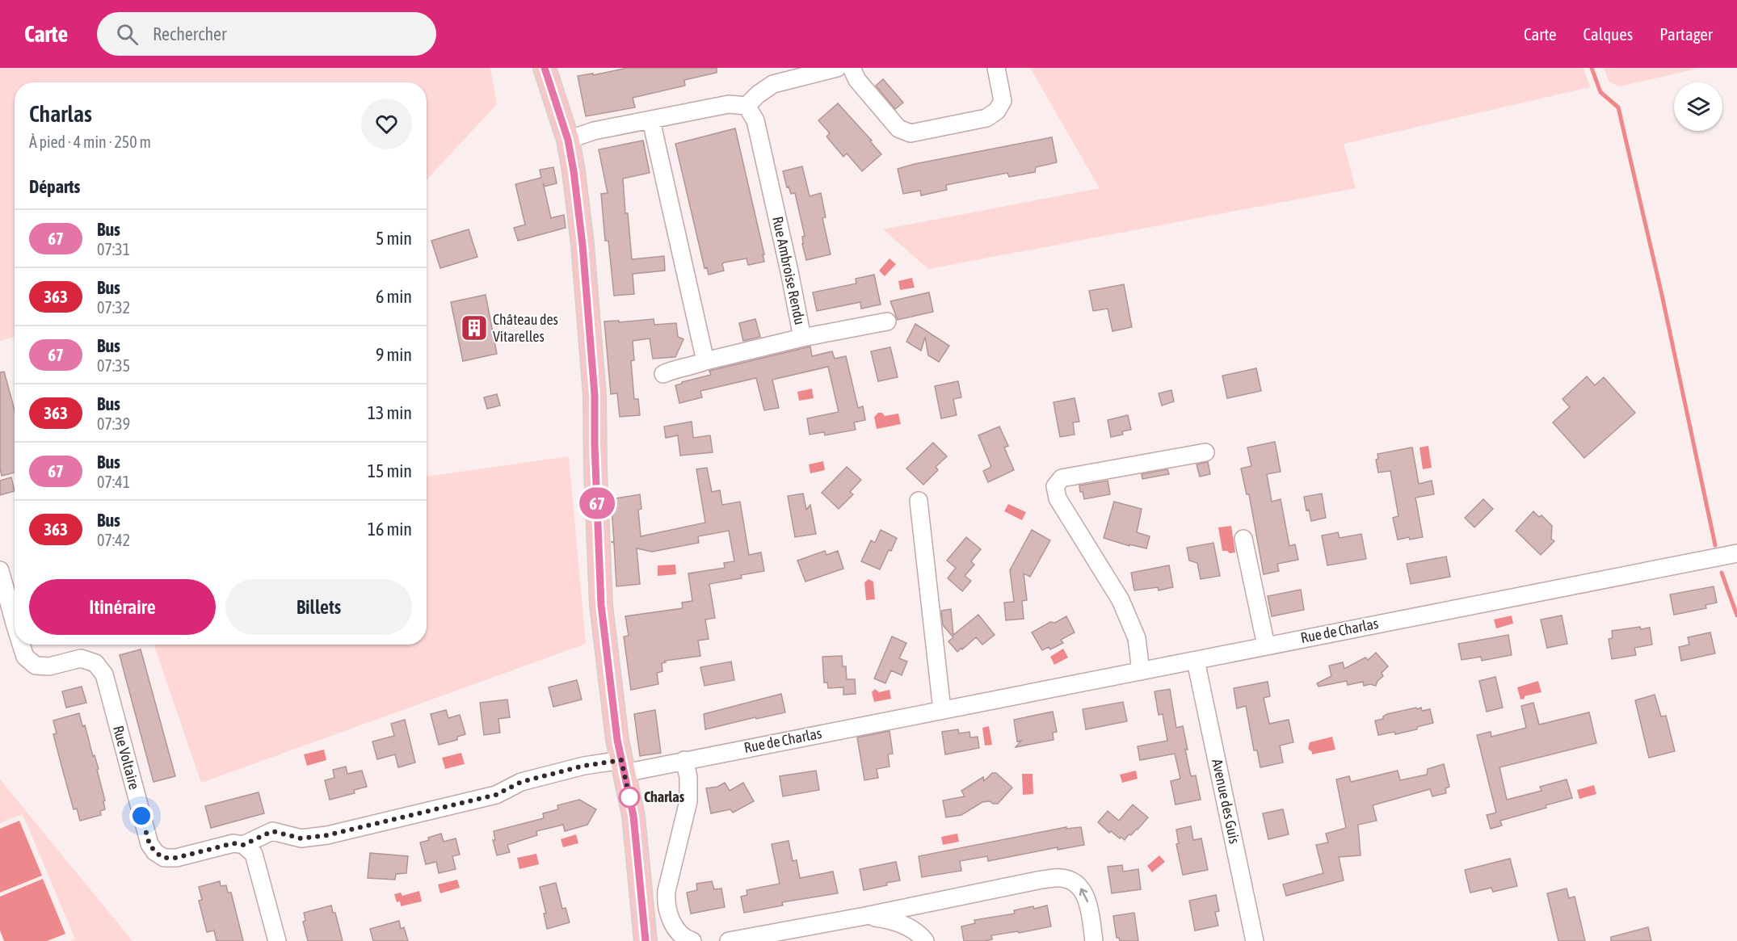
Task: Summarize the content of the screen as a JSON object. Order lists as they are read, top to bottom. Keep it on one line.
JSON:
{"streets":{"street":["Rue Ambroise Rendu","Rue de Charlas","Rue Voltaire","Avenue des Guis"]},"crossings":[["Rue de Charlas","Rue Voltaire"],["Rue de Charlas","Avenue des Guis"]],"places":{"building":["Château des Vitarelles"],"other":["Charlas"]},"lines":["bus line 67"],"page":{"header":"Carte","search":"Rechercher","nav":["Carte","Calques","Partager"],"on_map":"67","heading":[["Charlas","À pied · 4 min · 250 m"],"Départs"],"list":[{"mark":"67","name":"Bus","note":"07:31","value":"5 min"},{"mark":"363","name":"Bus","note":"07:32","value":"6 min"},{"mark":"67","name":"Bus","note":"07:35","value":"9 min"},{"mark":"363","name":"Bus","note":"07:39","value":"13 min"},{"mark":"67","name":"Bus","note":"07:41","value":"15 min"},{"mark":"363","name":"Bus","note":"07:42","value":"16 min"}],"buttons":["Itinéraire","Billets"]}}
